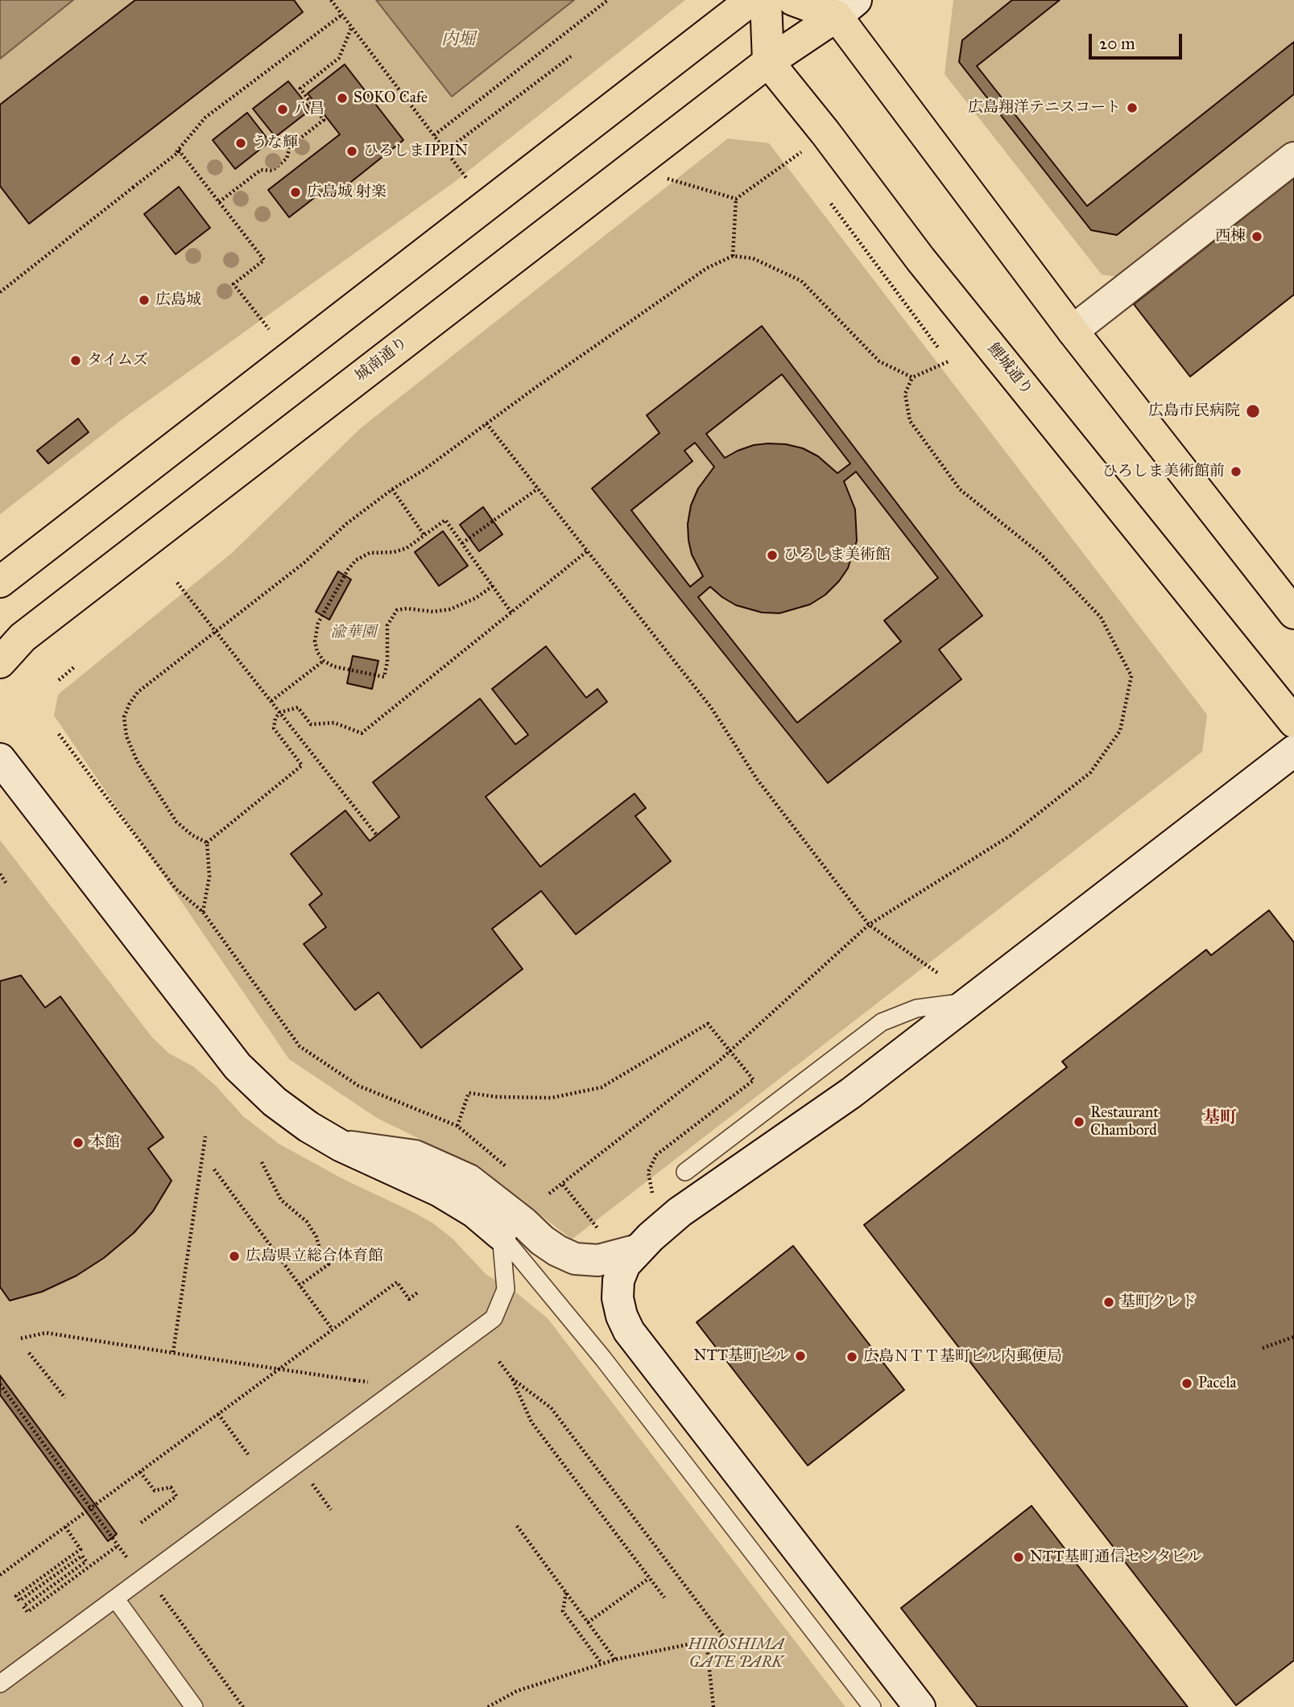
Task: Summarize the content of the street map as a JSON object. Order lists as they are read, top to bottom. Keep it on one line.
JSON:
{"streets":{"highway":["城南通り","鯉城通り"]},"crossings":[["城南通り","鯉城通り"]],"districts":["基町"],"water":["内堀"],"parks":["渝華園","HIROSHIMA GATE PARK"],"places":["SOKO Cafe","広島翔洋テニスコート","八昌","うな輝","ひろしまIPPIN","広島城 射楽","西棟","広島城","タイムズ","広島市民病院","ひろしま美術館前","ひろしま美術館","Restaurant Chambord","本館","広島県立総合体育館","基町クレド","NTT基町ビル","広島ＮＴＴ基町ビル内郵便局","Pacela","NTT基町通信センタビル"],"scale_bar":"20 m"}
